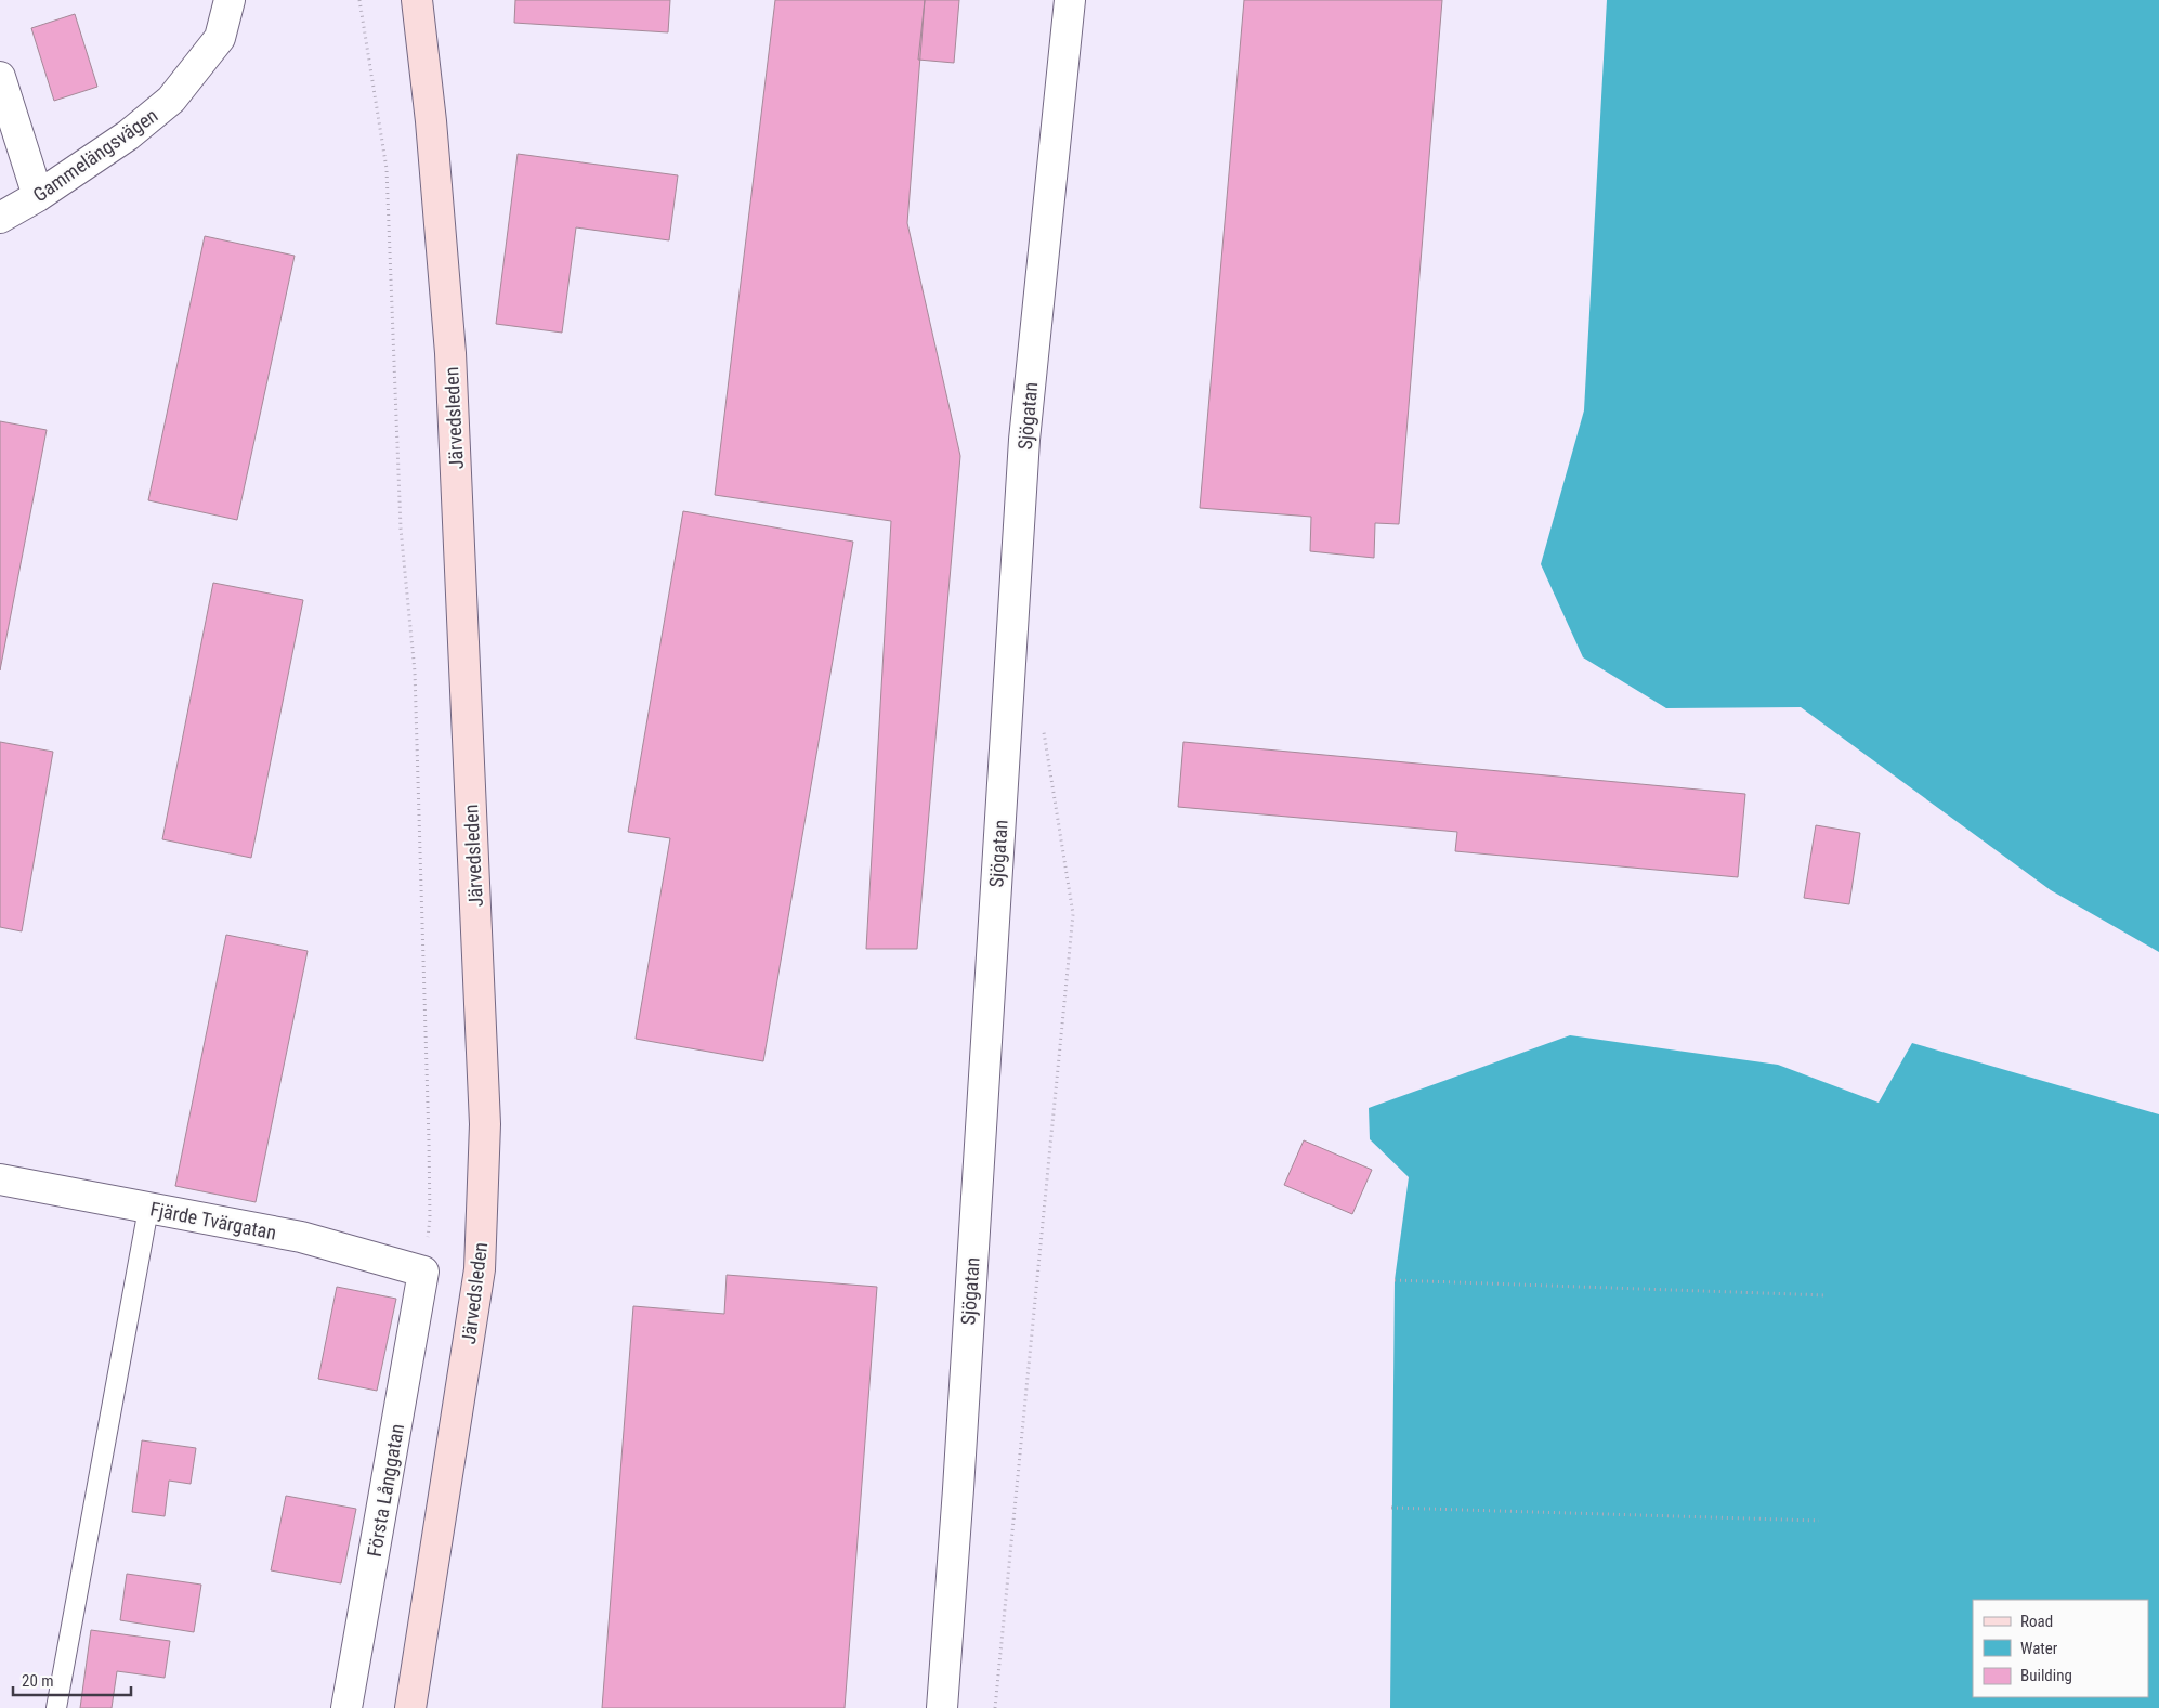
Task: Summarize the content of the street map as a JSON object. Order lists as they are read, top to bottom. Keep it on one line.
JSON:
{"streets":{"main road":["Järvedsleden"],"street":["Gammelängsvägen","Sjögatan","Fjärde Tvärgatan","Första Långgatan"]},"crossings":[["Fjärde Tvärgatan","Första Långgatan"]],"legend":["Road","Water","Building"],"scale_bar":"20 m"}
